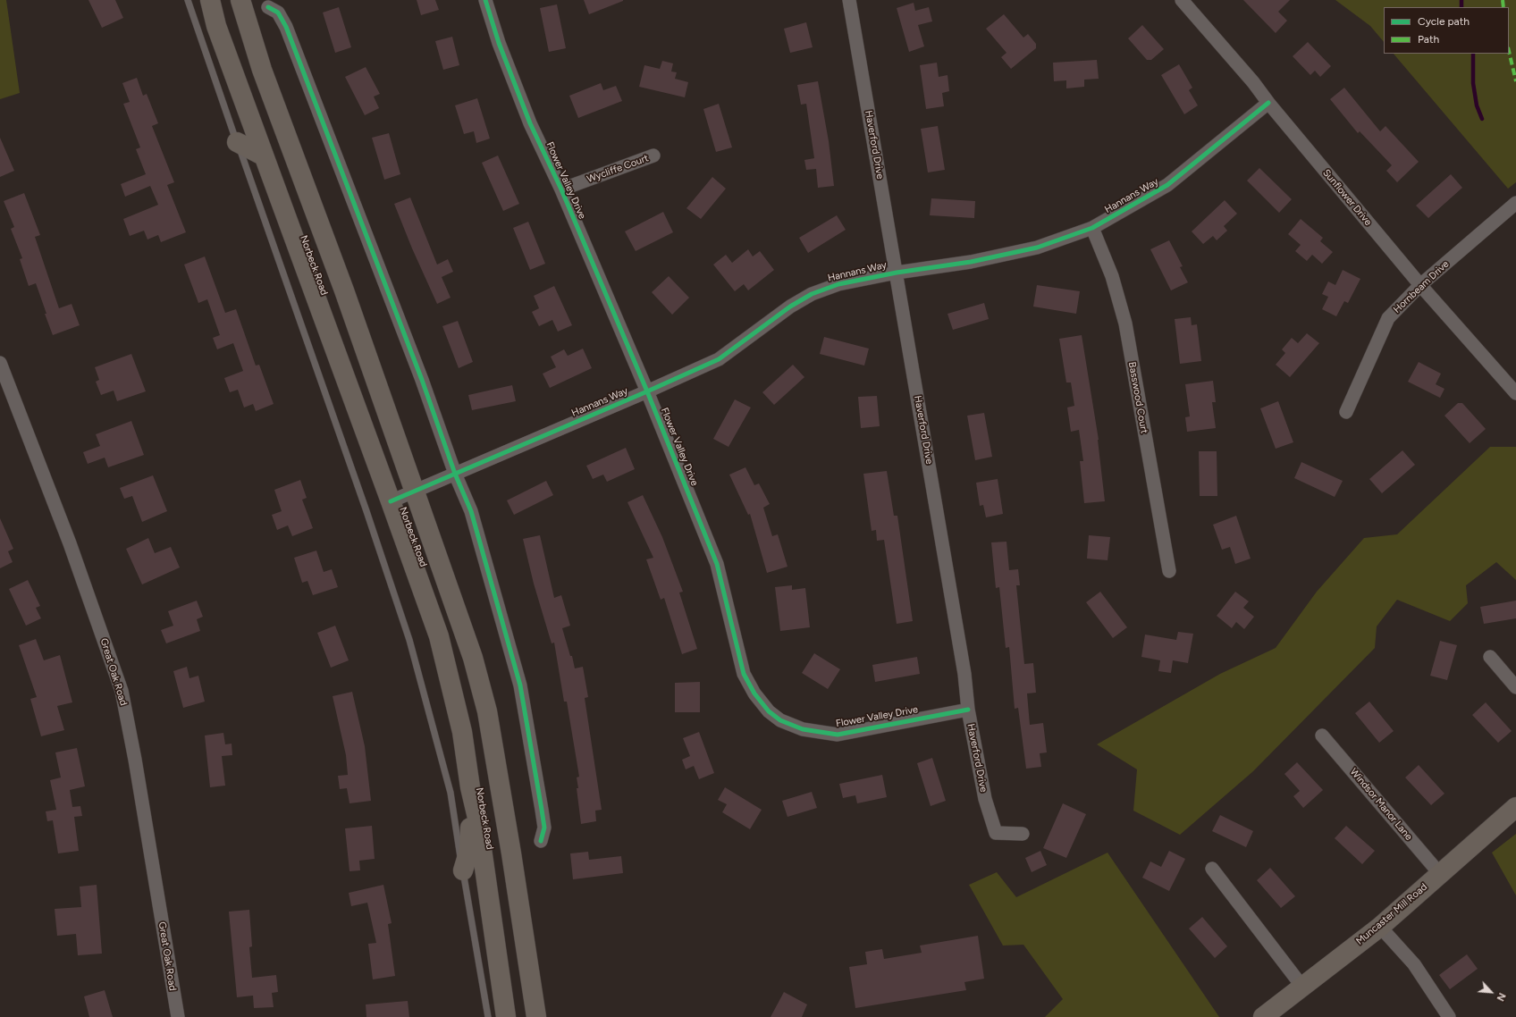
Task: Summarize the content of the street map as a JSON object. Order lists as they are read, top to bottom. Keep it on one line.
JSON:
{"streets":{"main road":["Norbeck Road","Muncaster Mill Road"],"street":["Haverford Drive","Wycliffe Court","Flower Valley Drive","Hannans Way","Sunflower Drive","Hornbeam Drive","Basswood Court","Great Oak Road","Windsor Manor Lane"]},"crossings":[["Haverford Drive","Flower Valley Drive"],["Haverford Drive","Hannans Way"],["Wycliffe Court","Flower Valley Drive"],["Flower Valley Drive","Hannans Way"],["Hannans Way","Sunflower Drive"],["Hannans Way","Norbeck Road"],["Hannans Way","Basswood Court"],["Sunflower Drive","Hornbeam Drive"],["Windsor Manor Lane","Muncaster Mill Road"]],"legend":["Cycle path","Path"],"north":"bottom right"}
